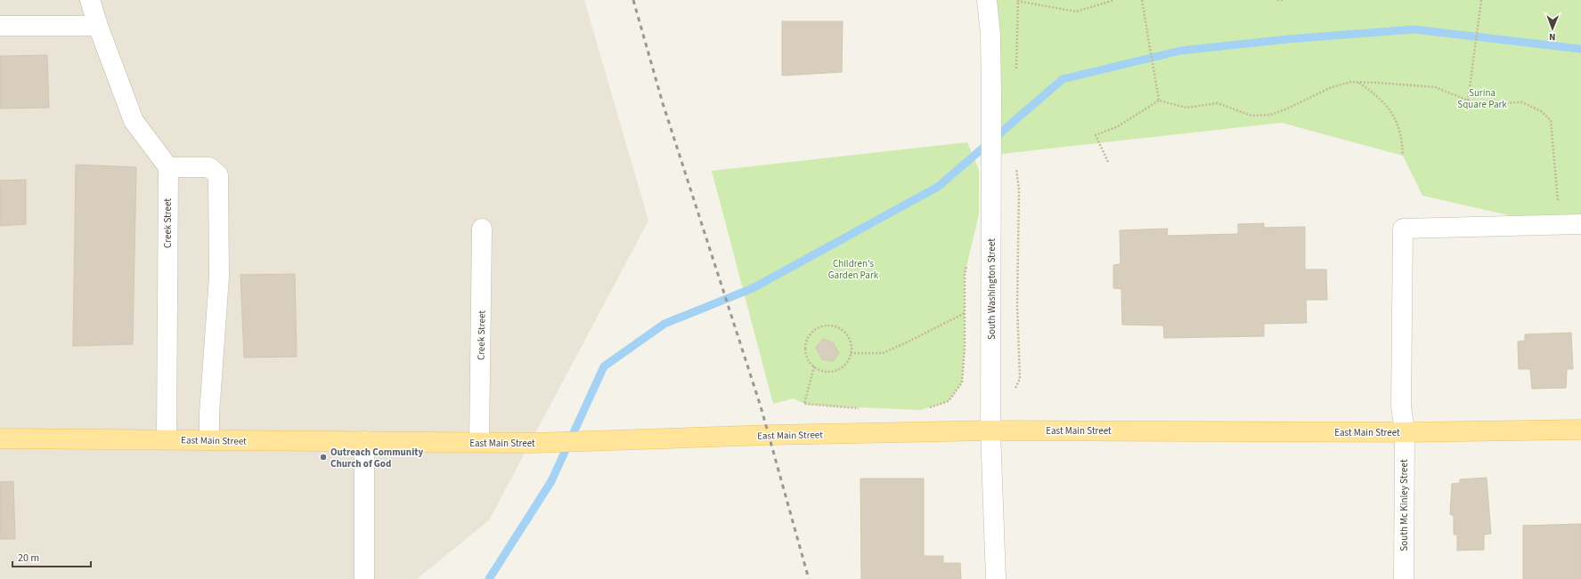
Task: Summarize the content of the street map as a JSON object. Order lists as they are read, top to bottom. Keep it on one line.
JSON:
{"streets":{"main road":["East Main Street"],"street":["Creek Street","South Washington Street","South Mc Kinley Street"]},"crossings":[["Creek Street","East Main Street"],["South Washington Street","East Main Street"],["East Main Street","South Mc Kinley Street"]],"parks":["Surina Square Park","Children's Garden Park"],"places":["Outreach Community Church of God"],"scale_bar":"20 m","north":"bottom"}
